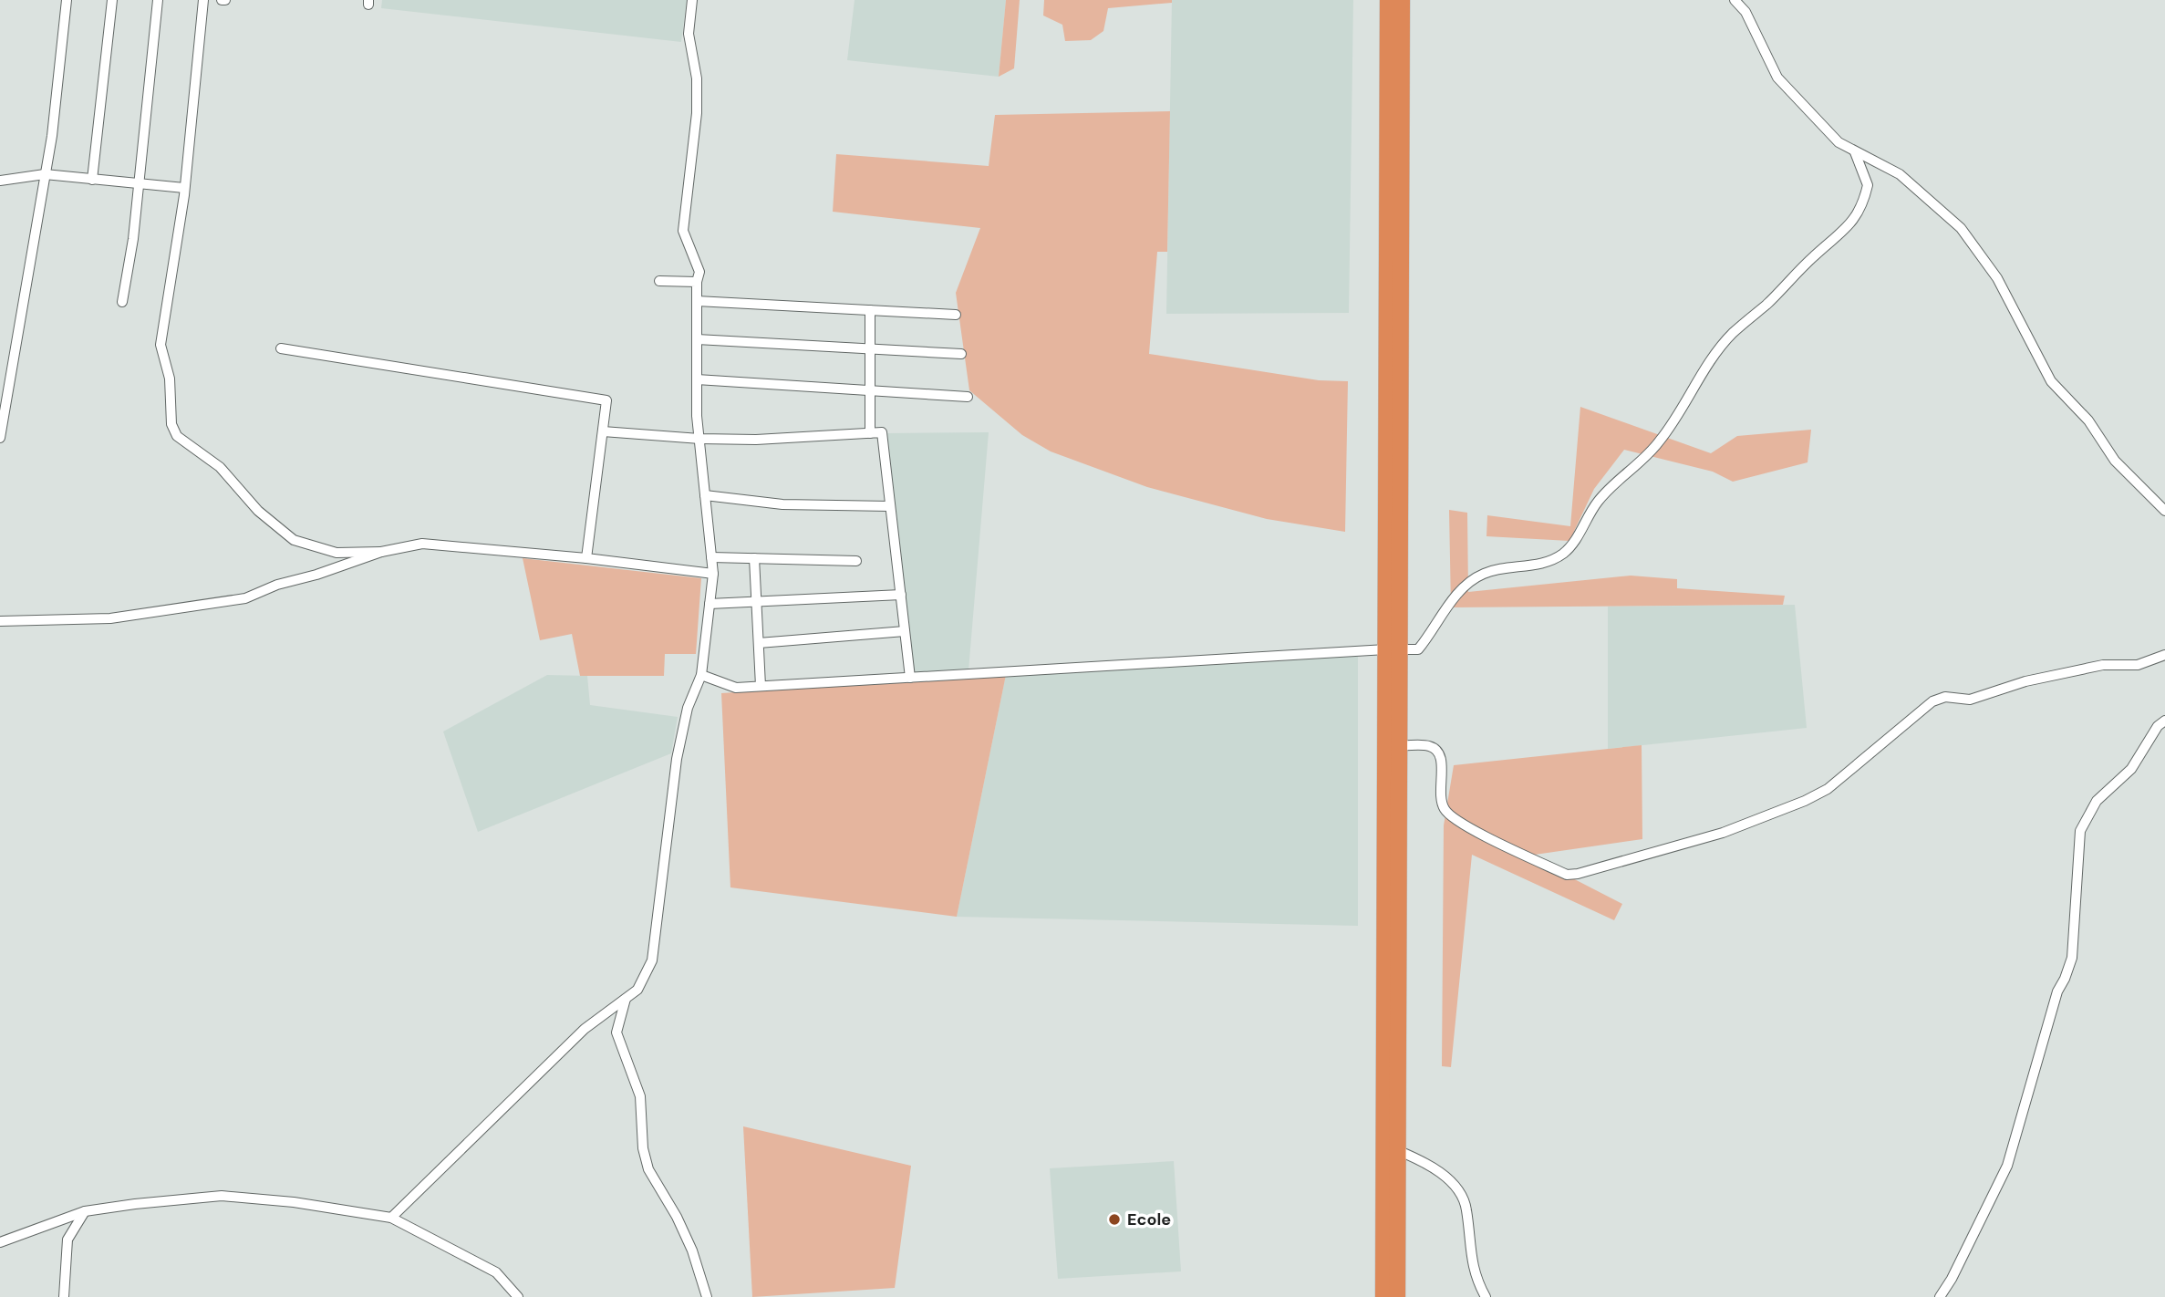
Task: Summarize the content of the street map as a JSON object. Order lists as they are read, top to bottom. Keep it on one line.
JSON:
{"places":["Ecole"]}
